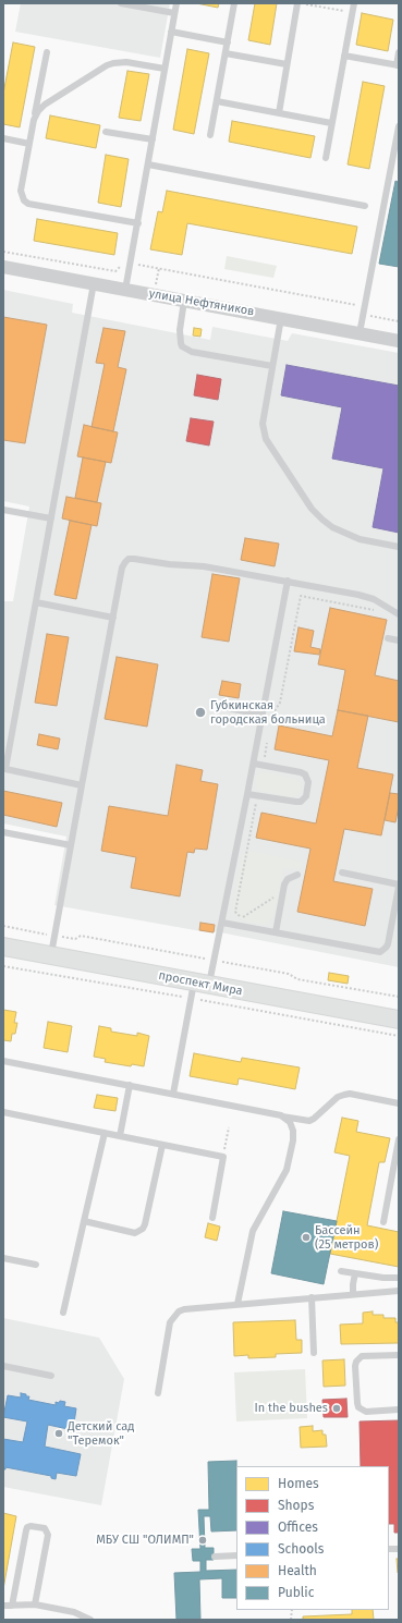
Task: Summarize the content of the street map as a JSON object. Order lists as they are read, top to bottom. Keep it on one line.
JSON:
{"streets":{"main road":["проспект Мира"],"street":["улица Нефтяников"]},"places":["Губкинская городская больница","Бассейн (25 метров)","In the bushes","Детский сад \"Теремок\"","МБУ СШ \"ОЛИМП\""],"legend":["Homes","Shops","Offices","Schools","Health","Public"]}
